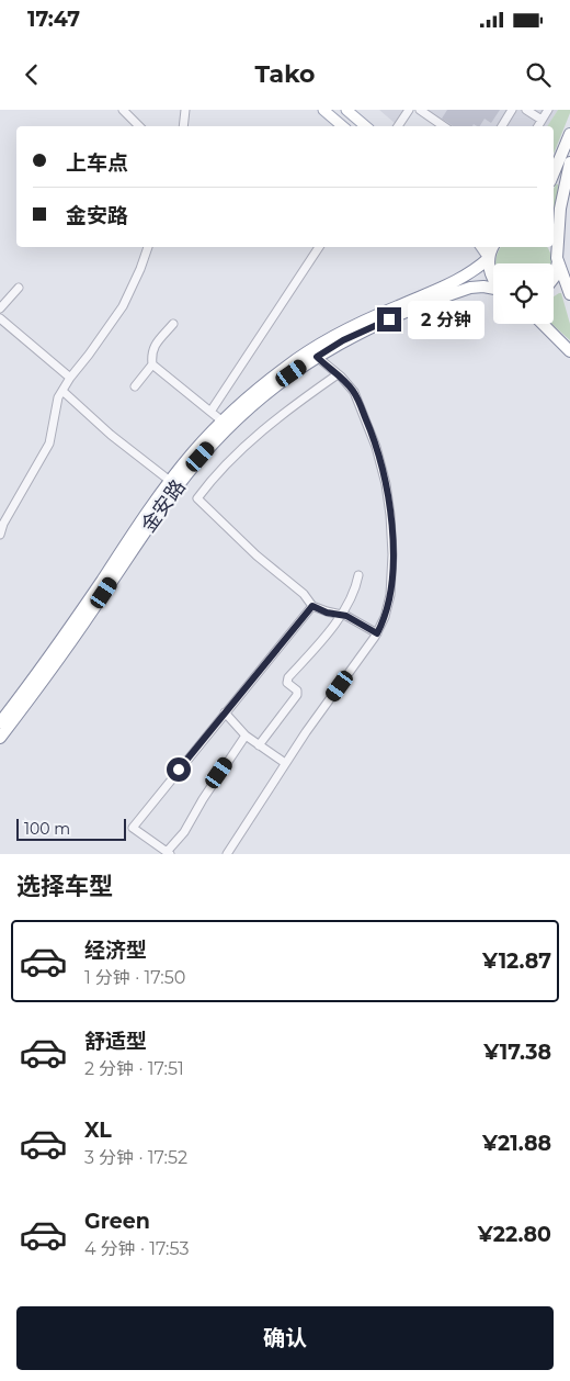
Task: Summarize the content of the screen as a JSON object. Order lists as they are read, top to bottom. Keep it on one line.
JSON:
{"streets":{"highway":["金安路"]},"scale_bar":"100 m","page":{"status":"17:47","header":"Tako","banner":["上车点","金安路"],"bubble":"2 分钟","scale":"100 m","heading":"选择车型","list":[{"name":"经济型","note":"1 分钟 · 17:50","value":"¥12.87"},{"name":"舒适型","note":"2 分钟 · 17:51","value":"¥17.38"},{"name":"XL","note":"3 分钟 · 17:52","value":"¥21.88"},{"name":"Green","note":"4 分钟 · 17:53","value":"¥22.80"}],"buttons":"确认"}}
